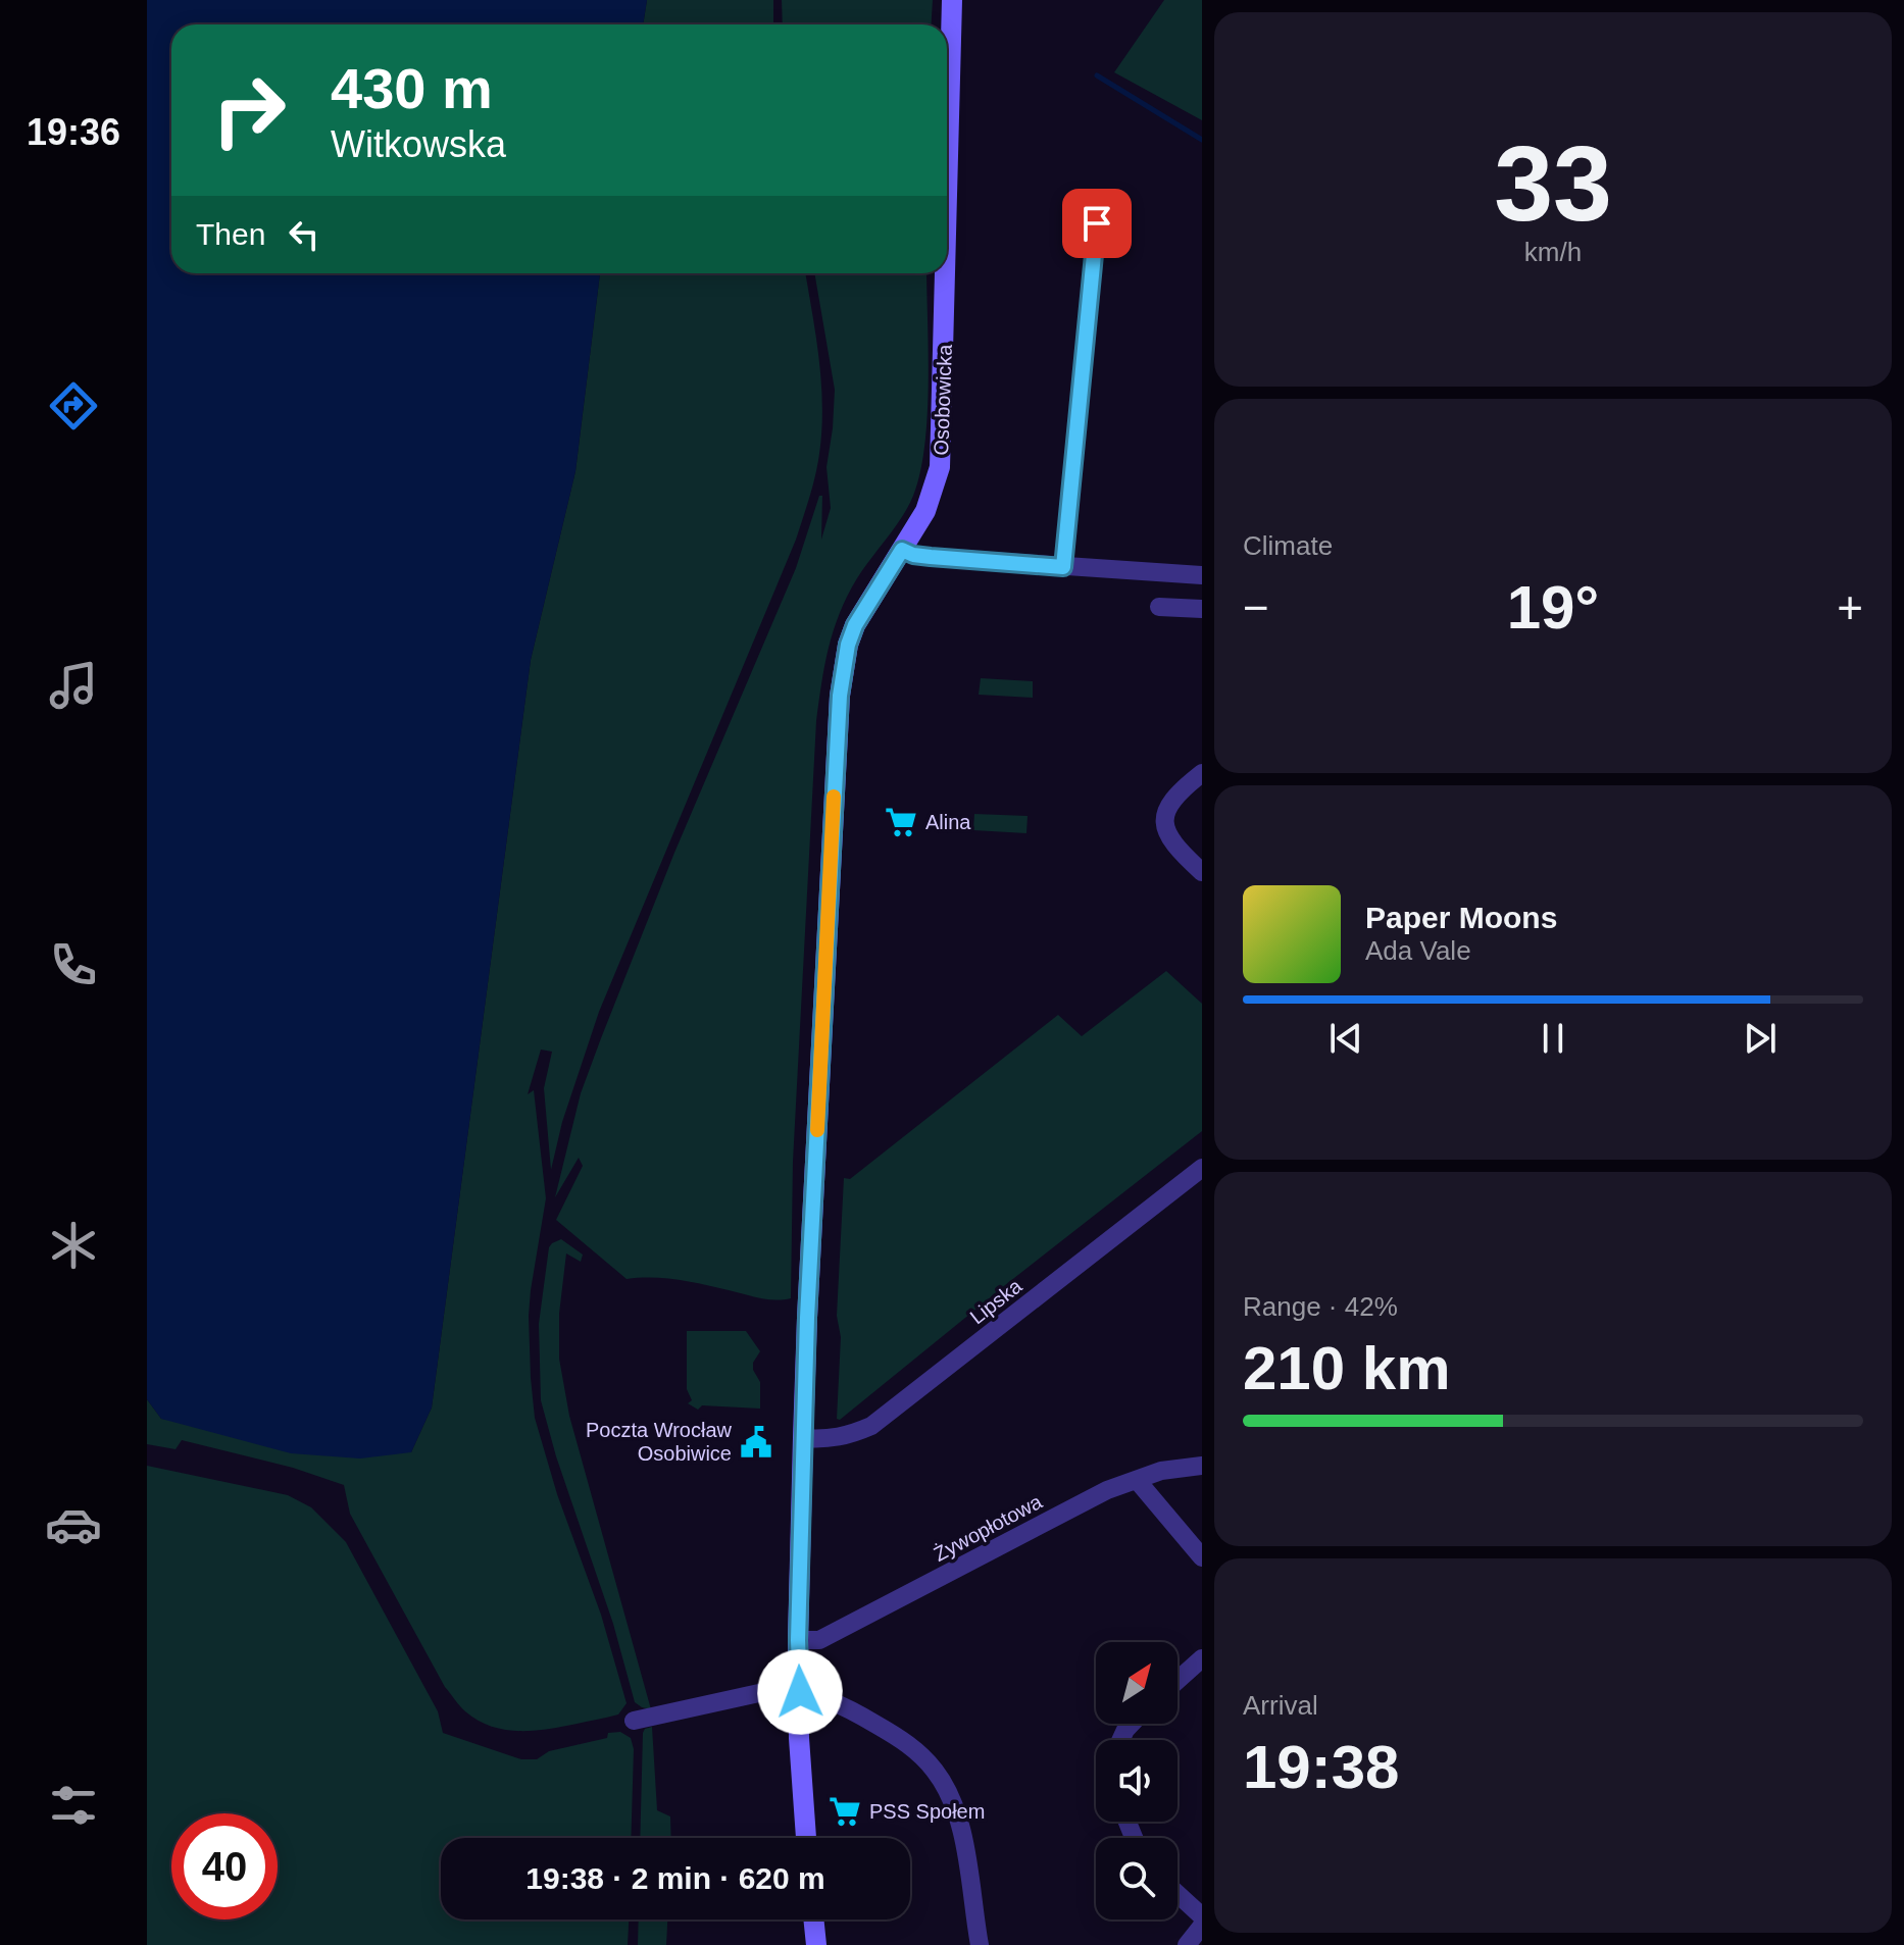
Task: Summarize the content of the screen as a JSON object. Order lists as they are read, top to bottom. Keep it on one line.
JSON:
{"streets":{"street":["Osobowicka","Lipska","Żywopłotowa"]},"crossings":[["Osobowicka","Lipska"],["Osobowicka","Żywopłotowa"]],"places":{"supermarket":["Alina","PSS Społem"],"public building":["Poczta Wrocław Osobiwice"]},"north":"top right","page":{"tabs":"19:36","tile":[["33","km/h"],"Climate",["Range · 42%","210 km"],["Arrival","19:38"]],"turn":["430 m","Witkowska"],"then":"Then","heat":["−","19°","+"],"song":["Paper Moons","Ada Vale"],"limit":"40","trip":"19:38 · 2 min · 620 m"}}
